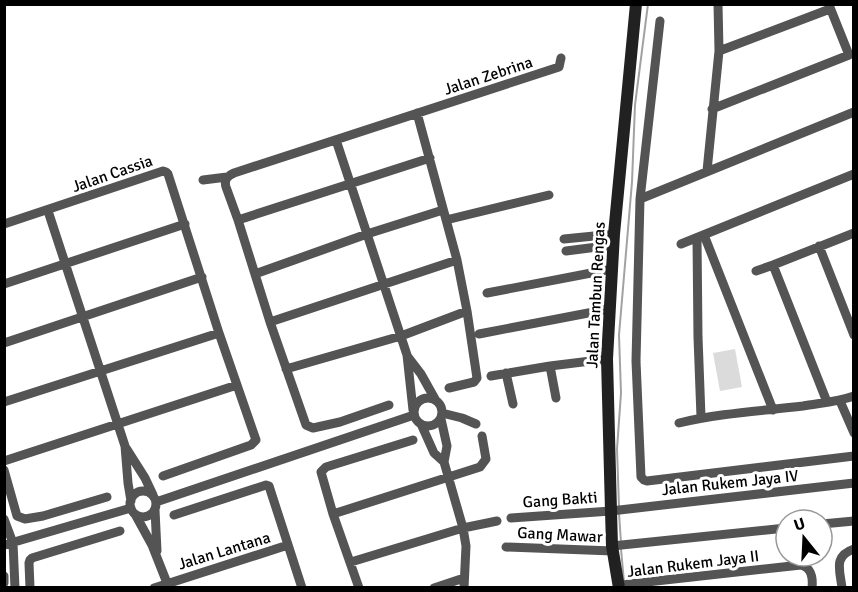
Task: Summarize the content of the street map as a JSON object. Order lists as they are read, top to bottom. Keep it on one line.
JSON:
{"streets":{"street":["Jalan Zebrina","Jalan Cassia","Jalan Tambun Rengas","Jalan Rukem Jaya IV","Gang Bakti","Gang Mawar","Jalan Lantana","Jalan Rukem Jaya II"]},"crossings":[["Jalan Tambun Rengas","Jalan Rukem Jaya IV"],["Jalan Tambun Rengas","Gang Bakti"],["Jalan Tambun Rengas","Gang Mawar"],["Jalan Tambun Rengas","Jalan Rukem Jaya II"],["Jalan Rukem Jaya IV","Gang Bakti"]],"north":"top"}
